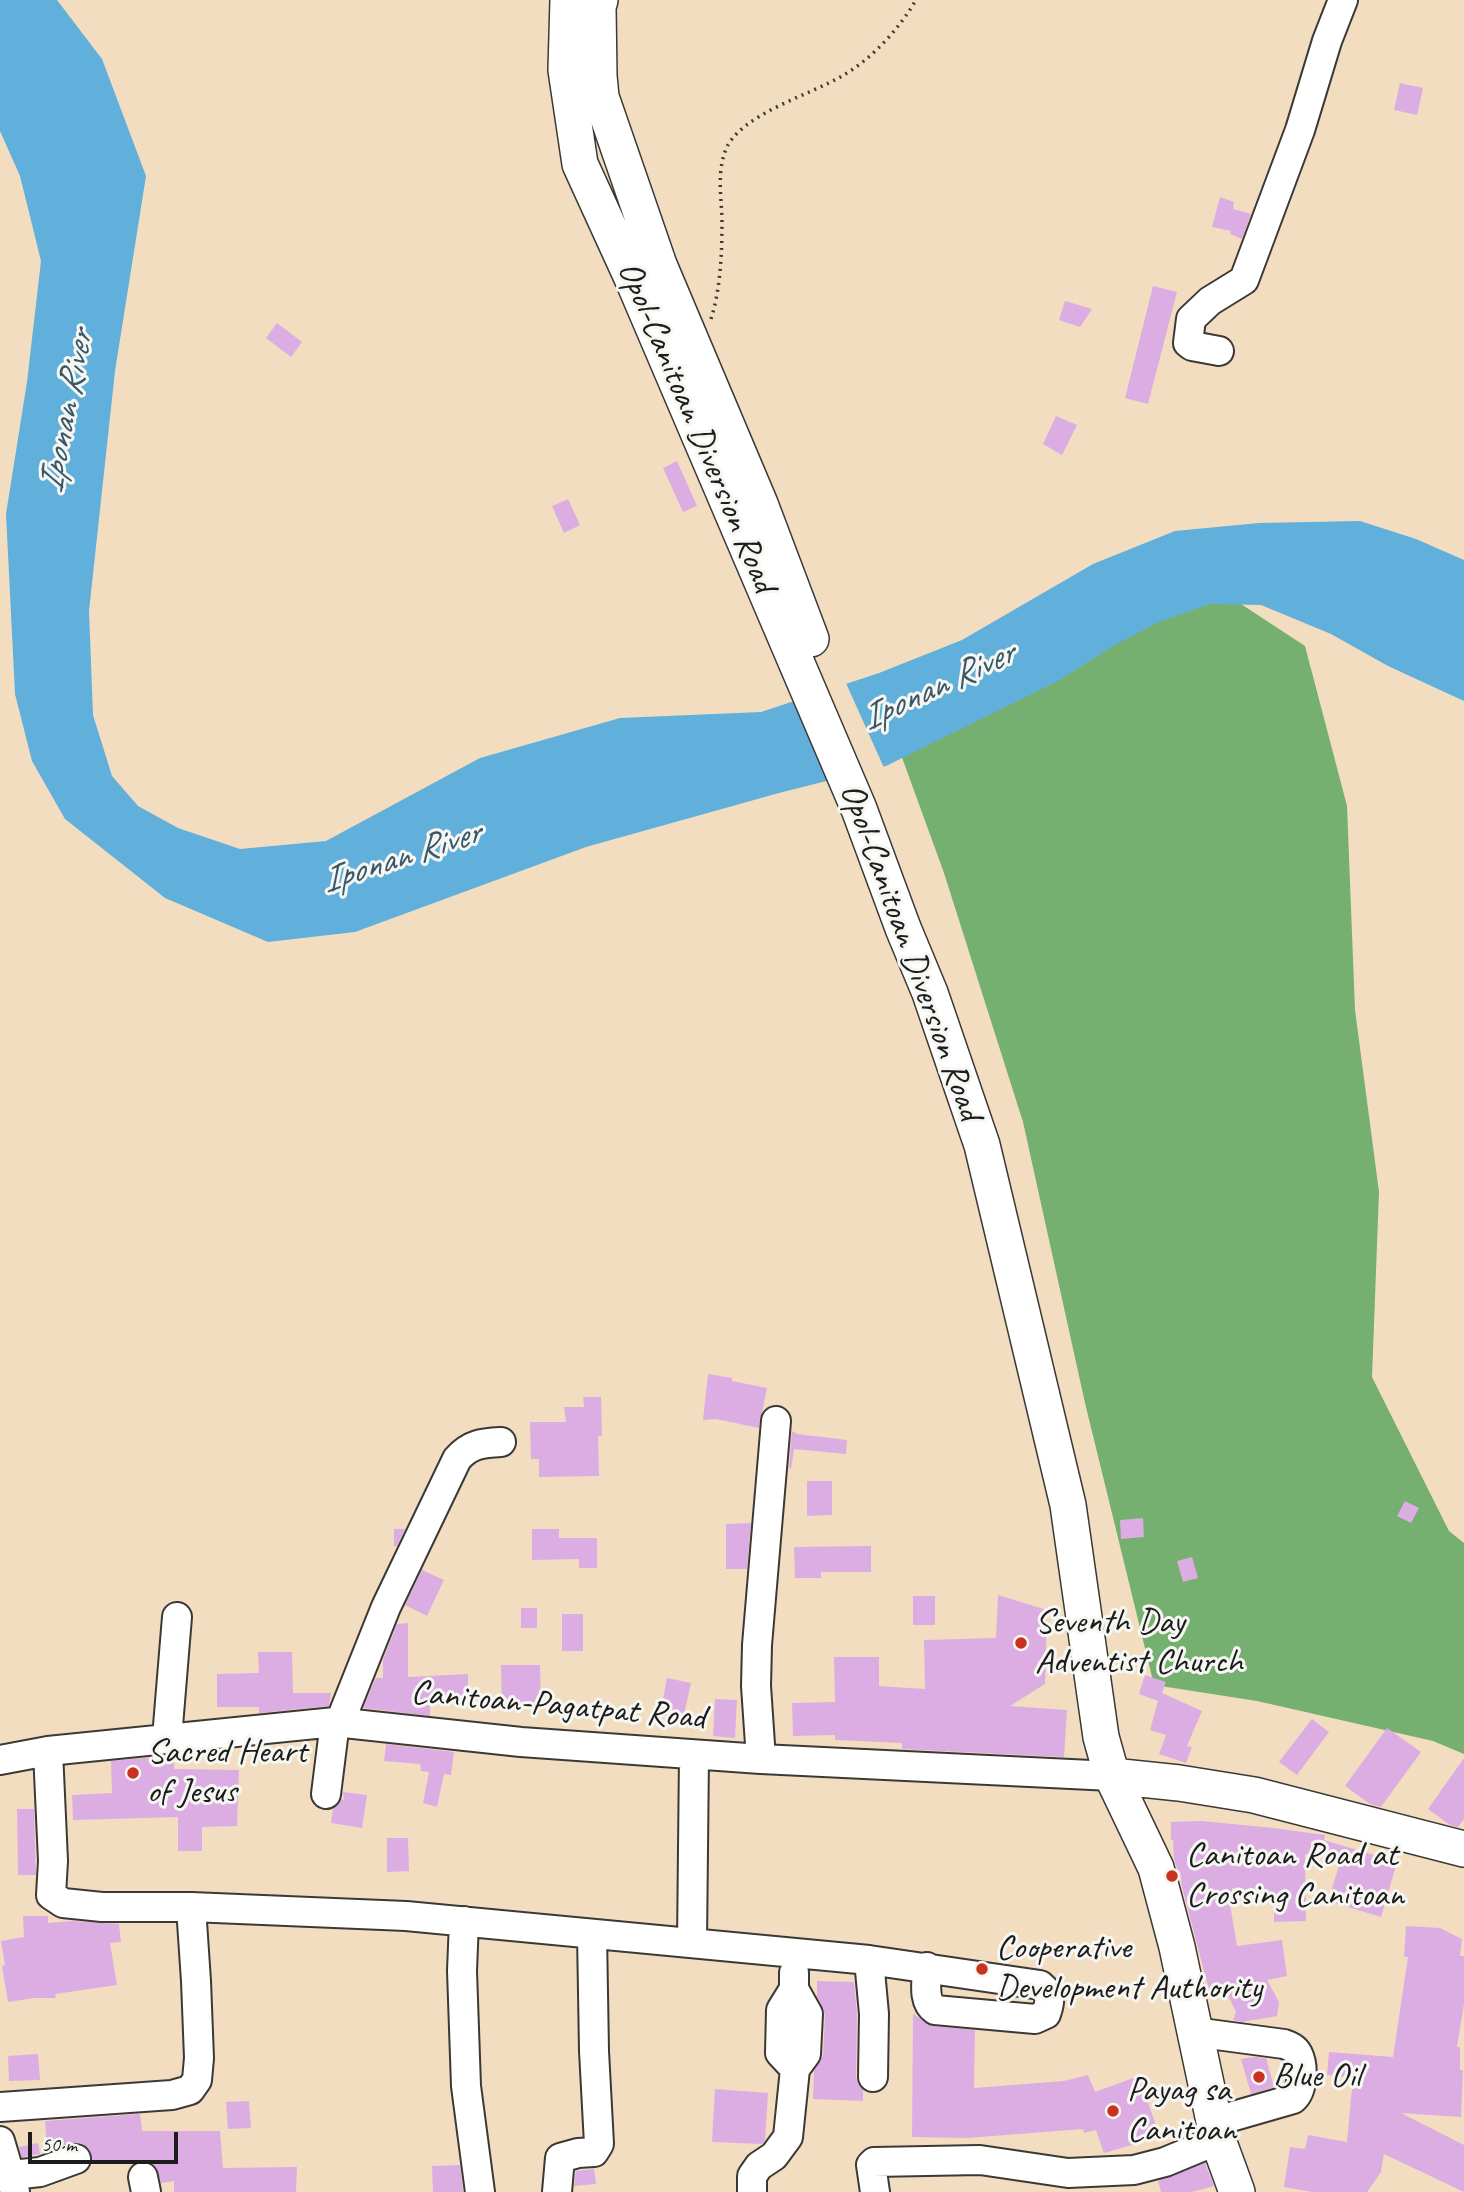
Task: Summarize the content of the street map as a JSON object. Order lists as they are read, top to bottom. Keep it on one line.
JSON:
{"streets":{"main road":["Opol-Canitoan Diversion Road"],"street":["Canitoan-Pagatpat Road"]},"crossings":[["Opol-Canitoan Diversion Road","Canitoan-Pagatpat Road"]],"water":["Iponan River"],"places":["Seventh Day Adventist Church","Sacred Heart of Jesus","Canitoan Road at Crossing Canitoan","Cooperative Development Authority","Blue Oil","Payag sa Canitoan"],"scale_bar":"50 m"}
